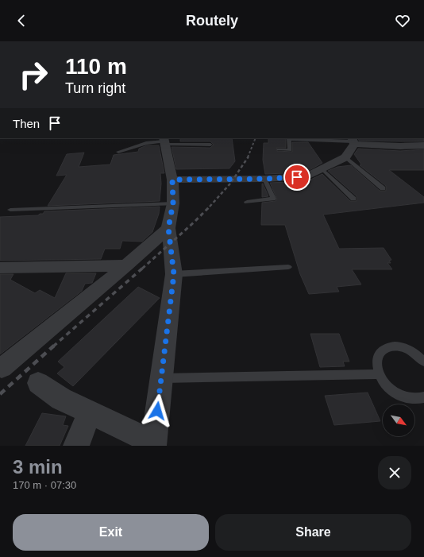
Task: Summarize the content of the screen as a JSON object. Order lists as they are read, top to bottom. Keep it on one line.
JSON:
{"north":"bottom right","page":{"header":"Routely","turn":["110 m","Turn right"],"then":"Then","heading":["3 min","170 m · 07:30"],"buttons":["Exit","Share"]}}
